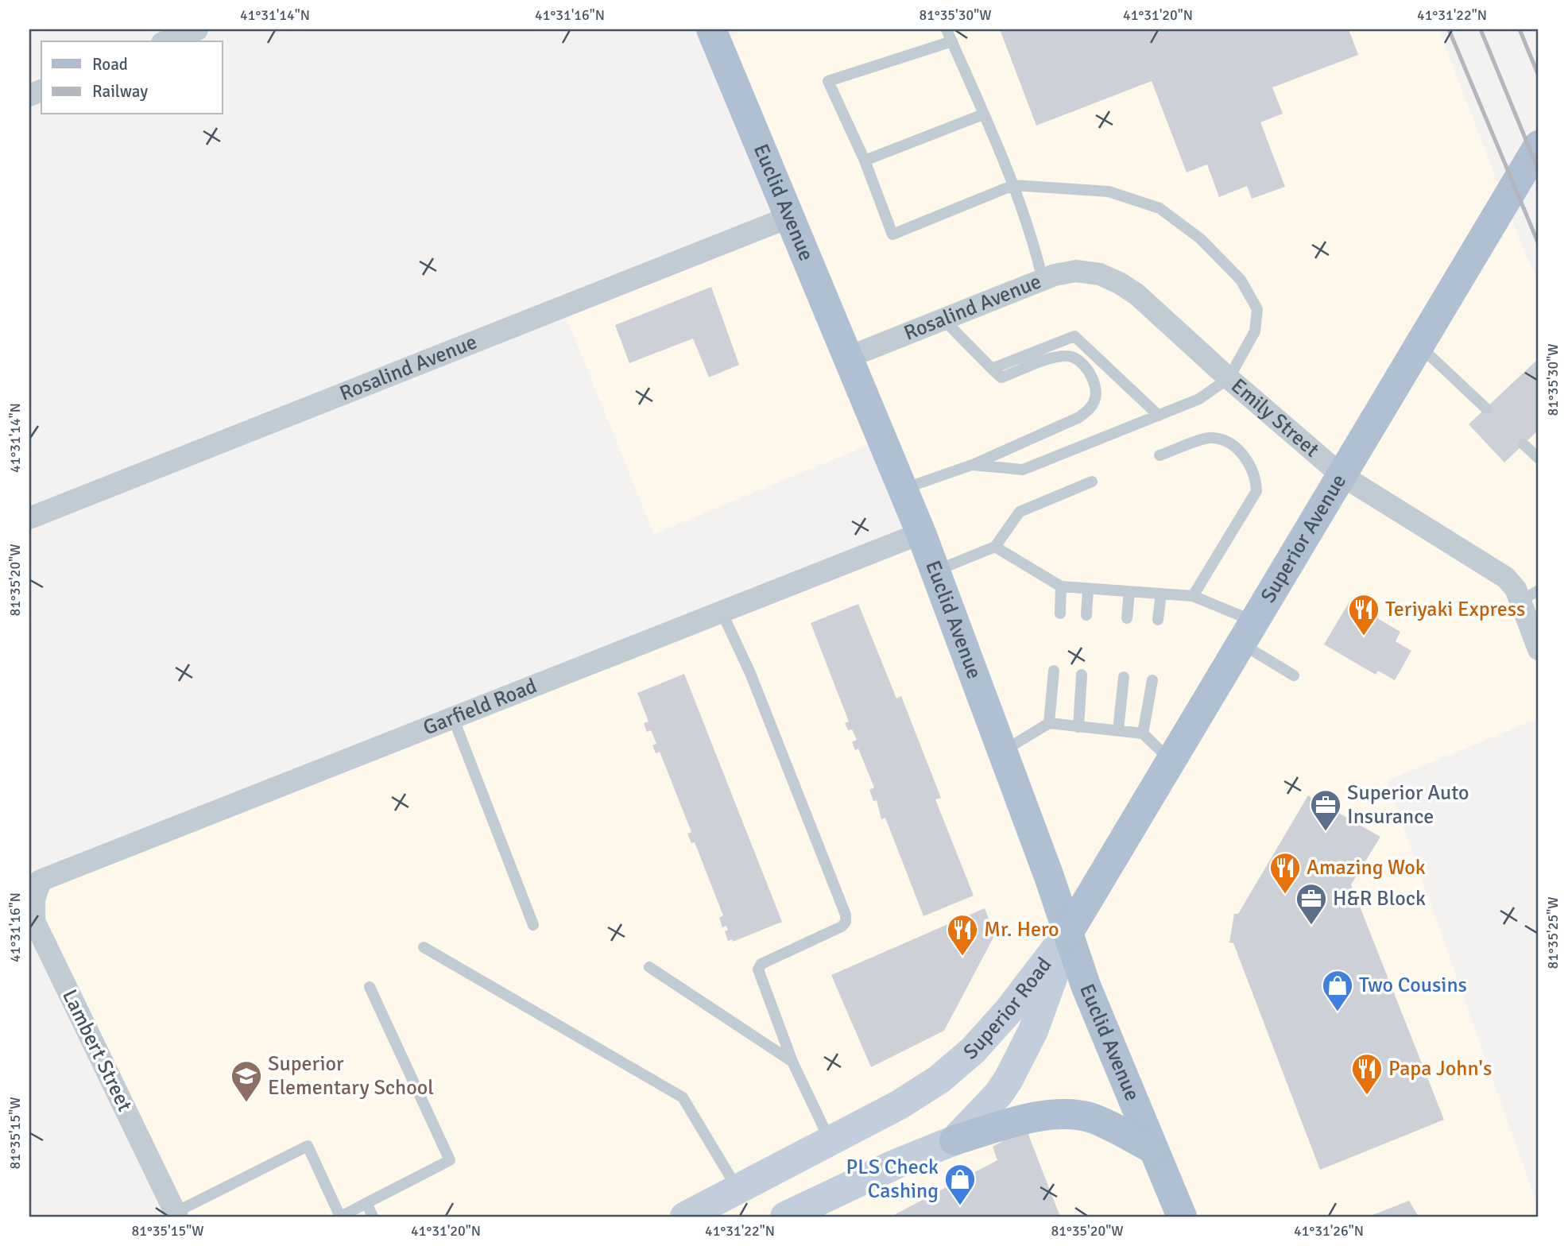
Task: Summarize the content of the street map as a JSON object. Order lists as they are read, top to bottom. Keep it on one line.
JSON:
{"streets":{"main road":["Euclid Avenue","Superior Avenue","Superior Road"],"street":["Rosalind Avenue","Emily Street","Garfield Road","Lambert Street"]},"crossings":[["Euclid Avenue","Rosalind Avenue"],["Euclid Avenue","Superior Avenue"],["Euclid Avenue","Garfield Road"],["Euclid Avenue","Superior Road"],["Rosalind Avenue","Emily Street"],["Emily Street","Superior Avenue"],["Superior Avenue","Superior Road"],["Garfield Road","Lambert Street"]],"places":{"restaurant":["Teriyaki Express","Amazing Wok","Mr. Hero","Papa John's"],"office":["Superior Auto Insurance","H&R Block"],"shop":["Two Cousins","PLS Check Cashing"],"school or university":["Superior Elementary School"]},"legend":["Road","Railway"],"coordinates":["41°31'14\"N","41°31'16\"N","81°35'30\"W","41°31'20\"N","41°31'22\"N","81°35'20\"W","81°35'25\"W","81°35'15\"W","41°31'26\"N"]}
